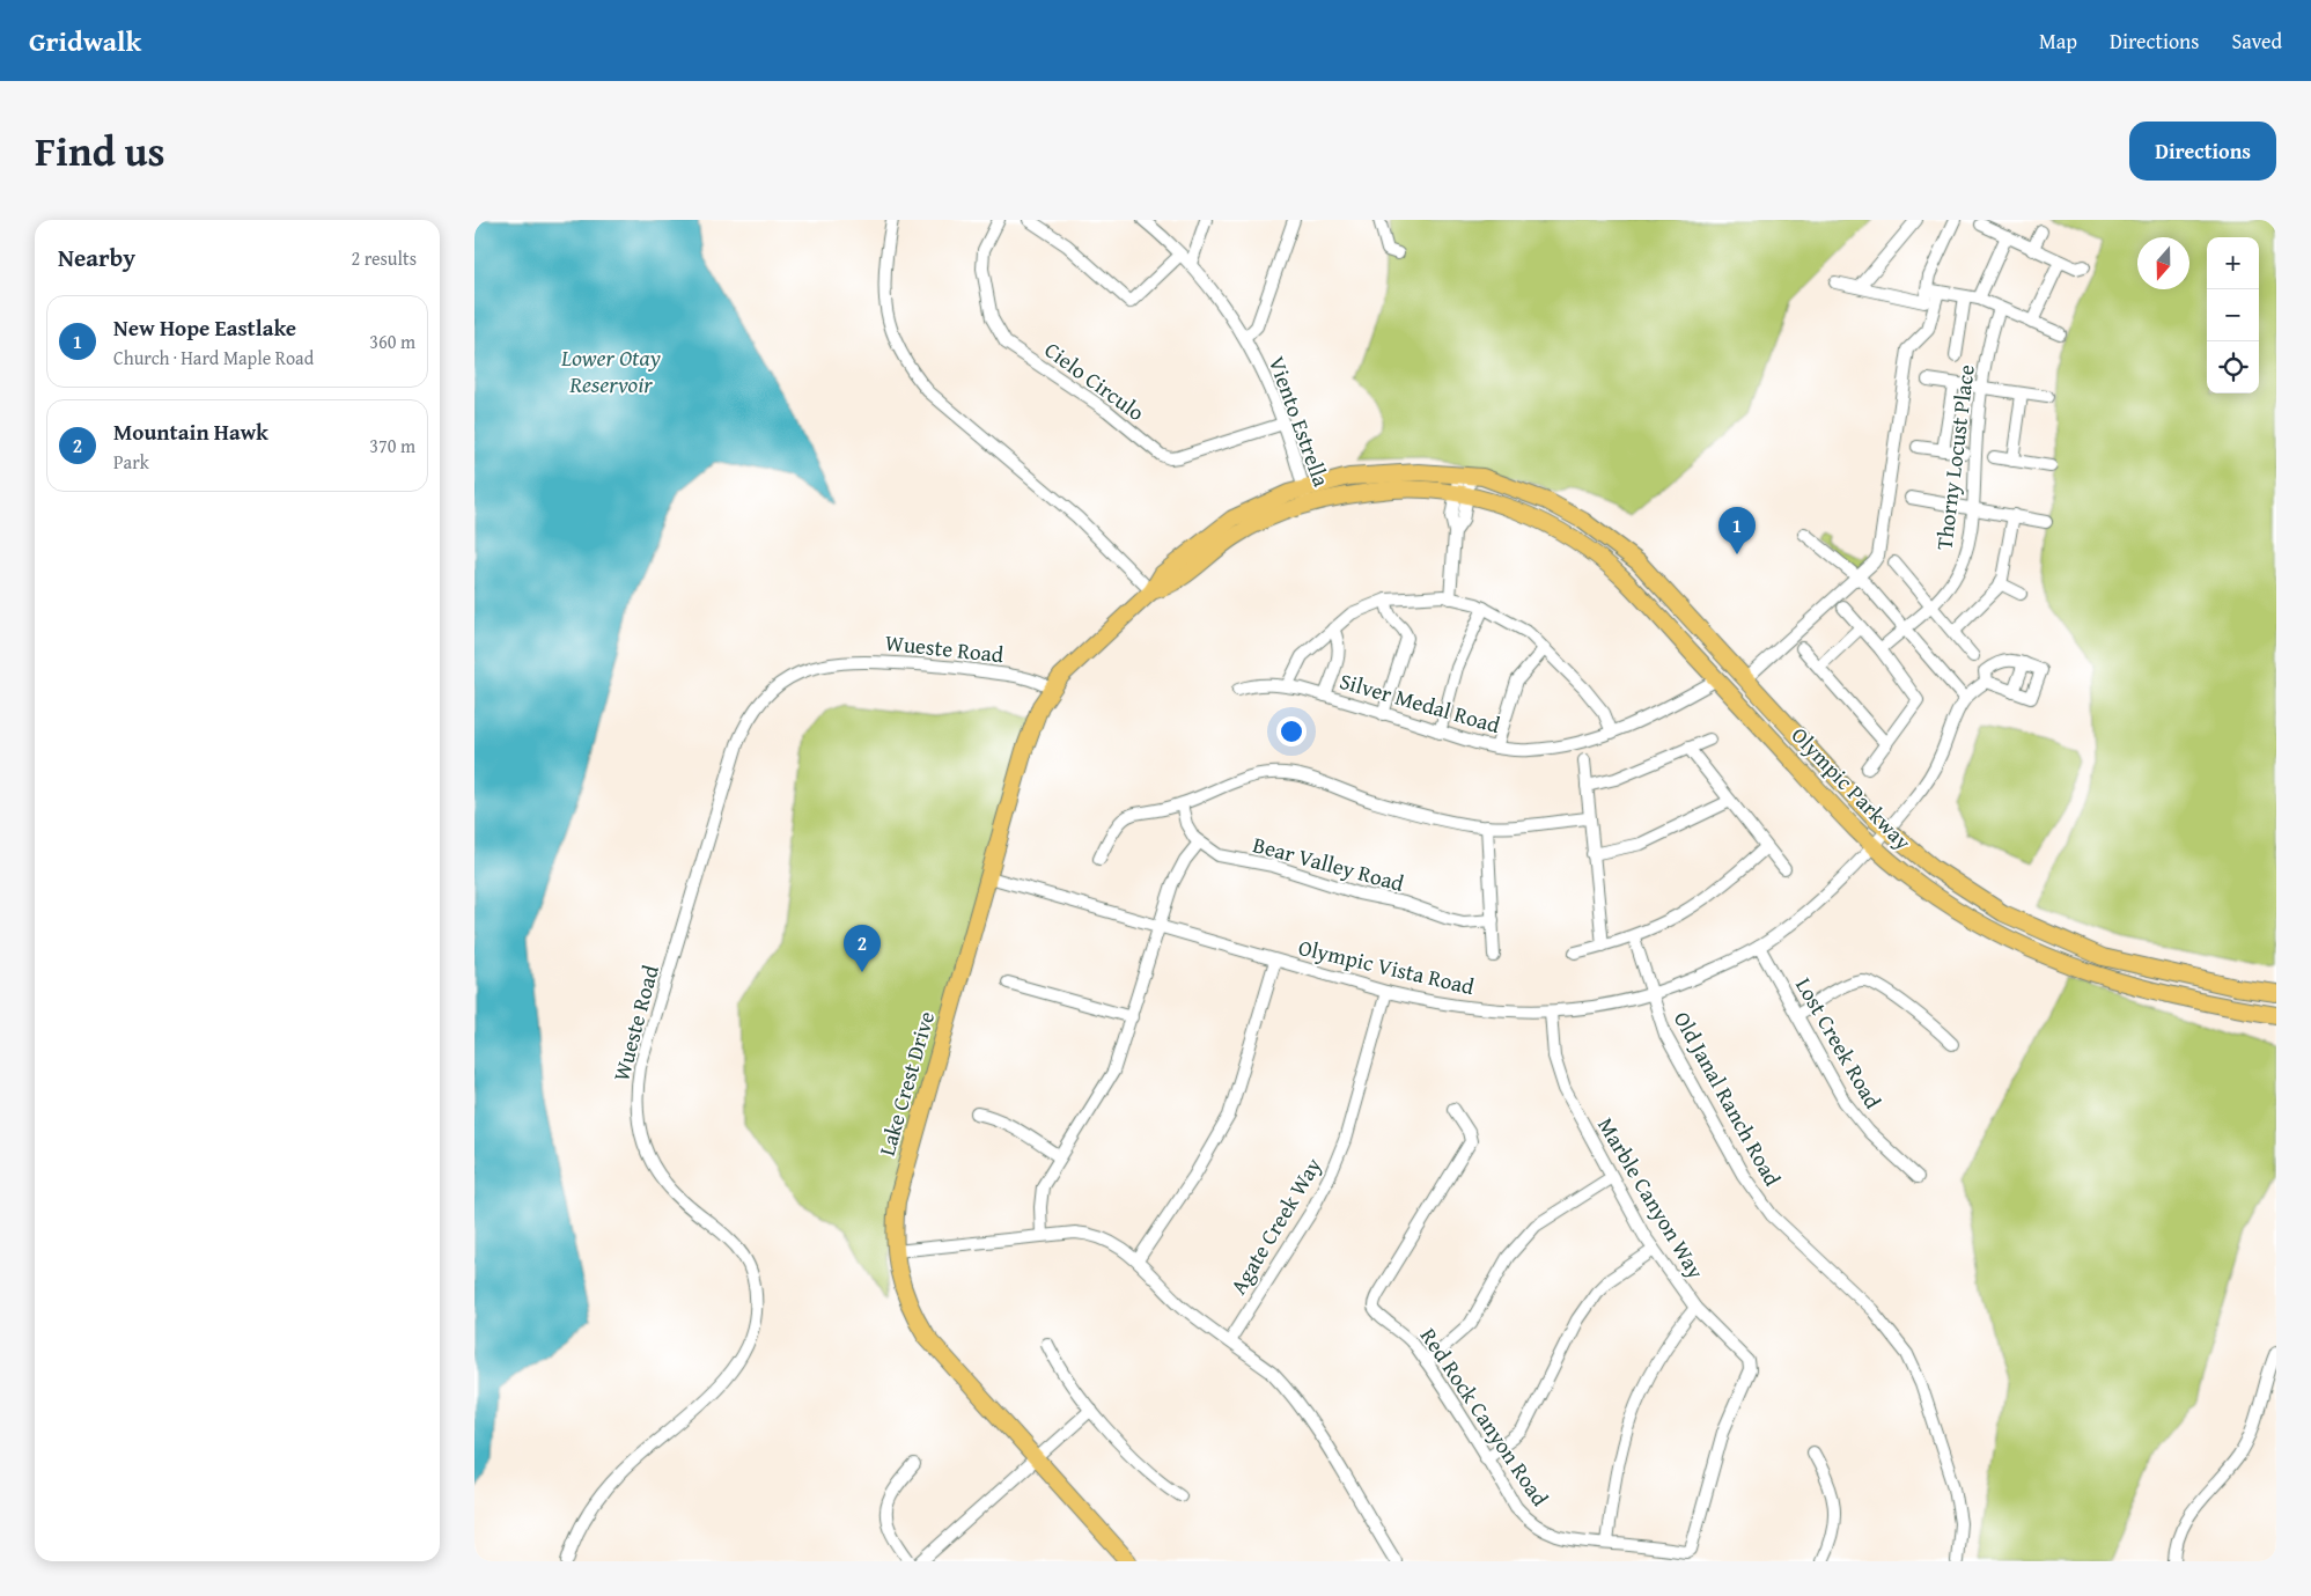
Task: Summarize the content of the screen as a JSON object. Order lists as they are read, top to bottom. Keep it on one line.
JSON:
{"streets":{"main road":["Olympic Parkway","Lake Crest Drive"],"street":["Cielo Circulo","Viento Estrella","Thorny Locust Place","Wueste Road","Silver Medal Road","Bear Valley Road","Olympic Vista Road","Lost Creek Road","Old Janal Ranch Road","Marble Canyon Way","Agate Creek Way","Red Rock Canyon Road"]},"crossings":[["Cielo Circulo","Viento Estrella"],["Viento Estrella","Lake Crest Drive"],["Wueste Road","Lake Crest Drive"],["Silver Medal Road","Olympic Parkway"],["Olympic Parkway","Olympic Vista Road"],["Olympic Parkway","Lake Crest Drive"],["Olympic Vista Road","Lost Creek Road"],["Olympic Vista Road","Lake Crest Drive"],["Olympic Vista Road","Old Janal Ranch Road"],["Olympic Vista Road","Marble Canyon Way"],["Olympic Vista Road","Agate Creek Way"],["Marble Canyon Way","Red Rock Canyon Road"]],"water":["Lower Otay Reservoir"],"north":"bottom","page":{"header":"Gridwalk","nav":["Map","Directions","Saved"],"title":"Find us","buttons":"Directions","heading":["Nearby","2 results"],"map_buttons":["+","−"],"list":[{"mark":"1","name":"New Hope Eastlake","note":"Church · Hard Maple Road","value":"360 m"},{"mark":"2","name":"Mountain Hawk","note":"Park","value":"370 m"}],"pins":["1","2"]}}
